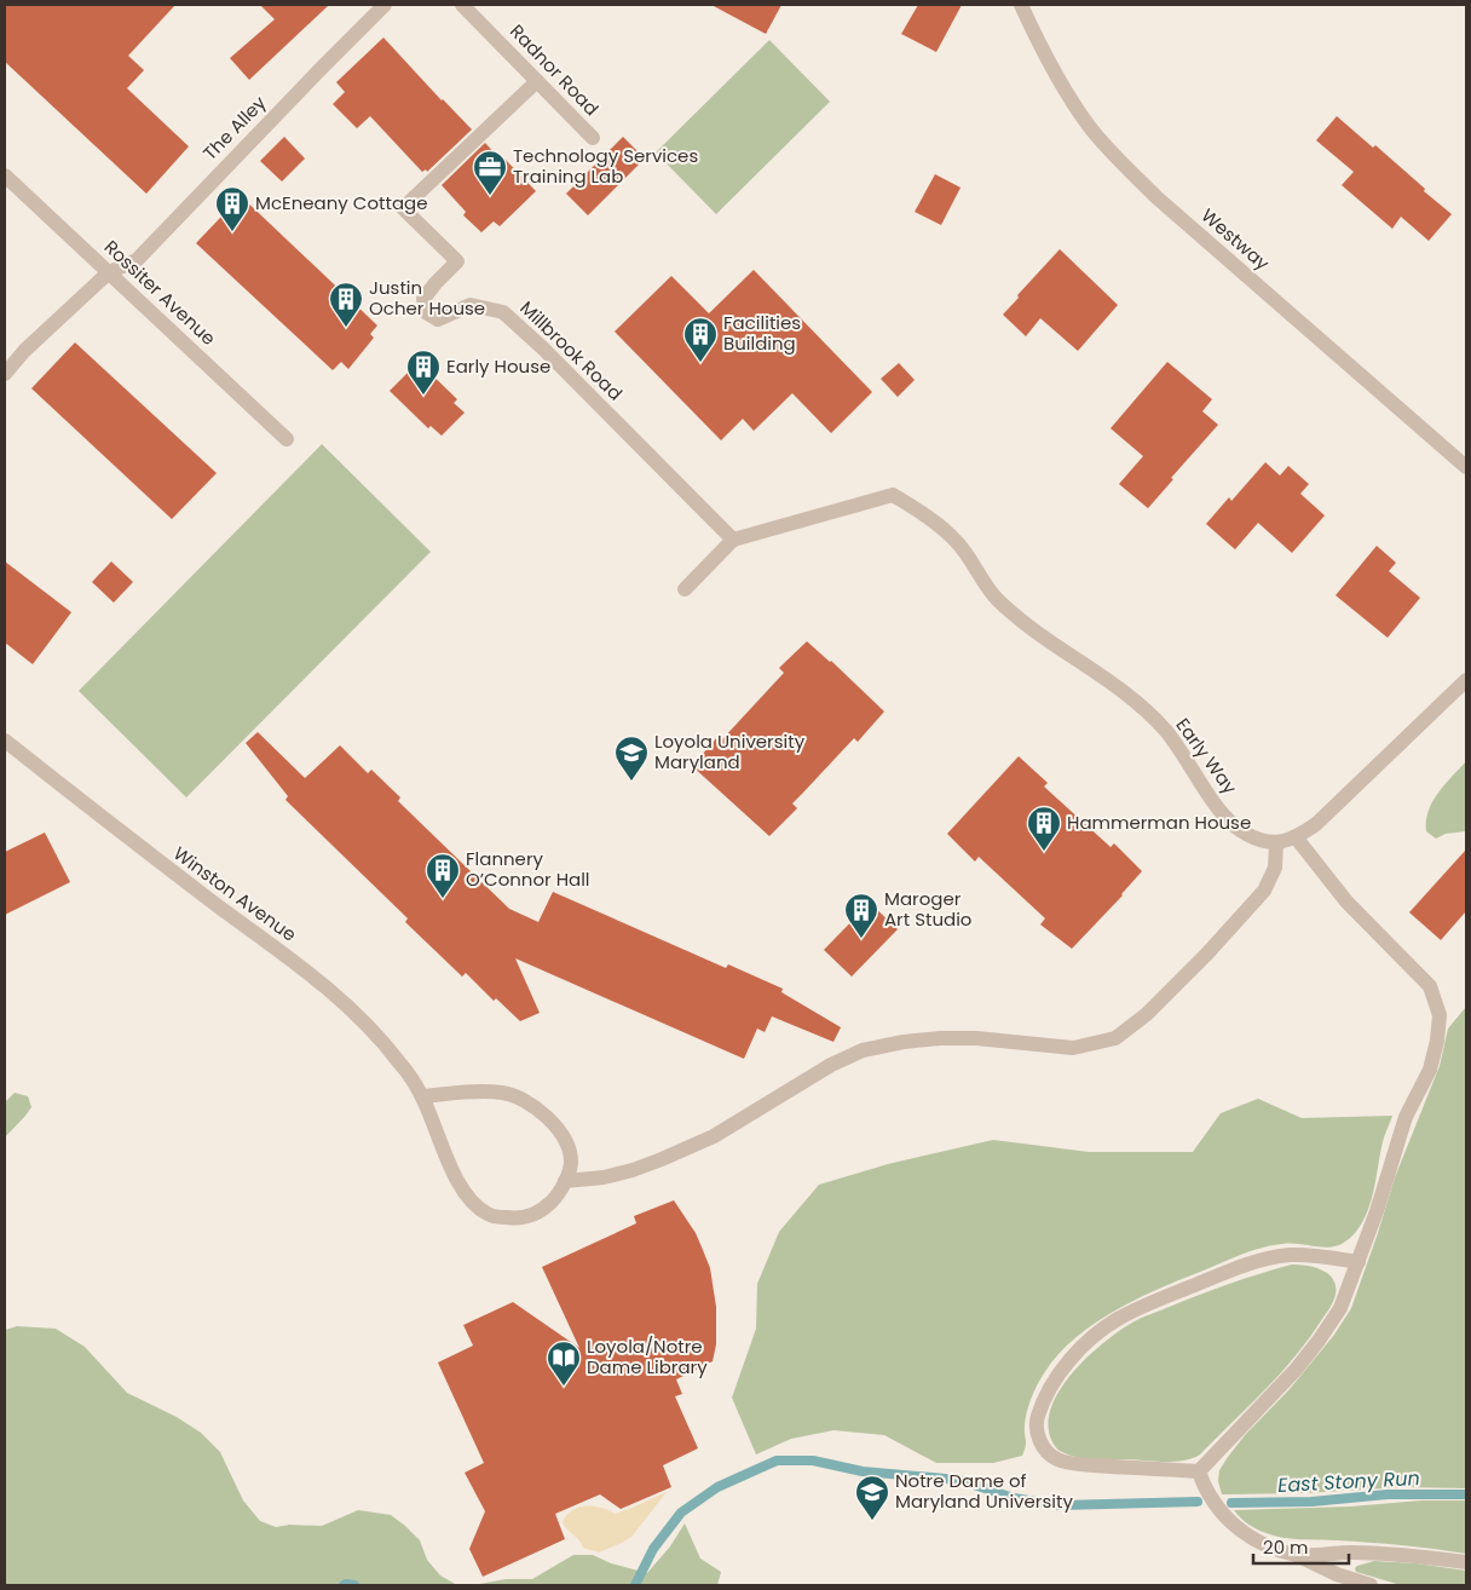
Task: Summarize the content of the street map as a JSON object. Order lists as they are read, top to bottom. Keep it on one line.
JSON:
{"streets":{"street":["Radnor Road","The Alley","Westway","Rossiter Avenue","Millbrook Road","Early Way","Winston Avenue"]},"crossings":[["Radnor Road","Millbrook Road"],["The Alley","Rossiter Avenue"],["Millbrook Road","Early Way"]],"water":["East Stony Run"],"places":{"office":["Technology Services Training Lab"],"building":["McEneany Cottage","Justin Ocher House","Facilities Building","Early House","Hammerman House","Flannery O’Connor Hall","Maroger Art Studio"],"school or university":["Loyola University Maryland","Notre Dame of Maryland University"],"library":["Loyola/Notre Dame Library"]},"scale_bar":"20 m"}
